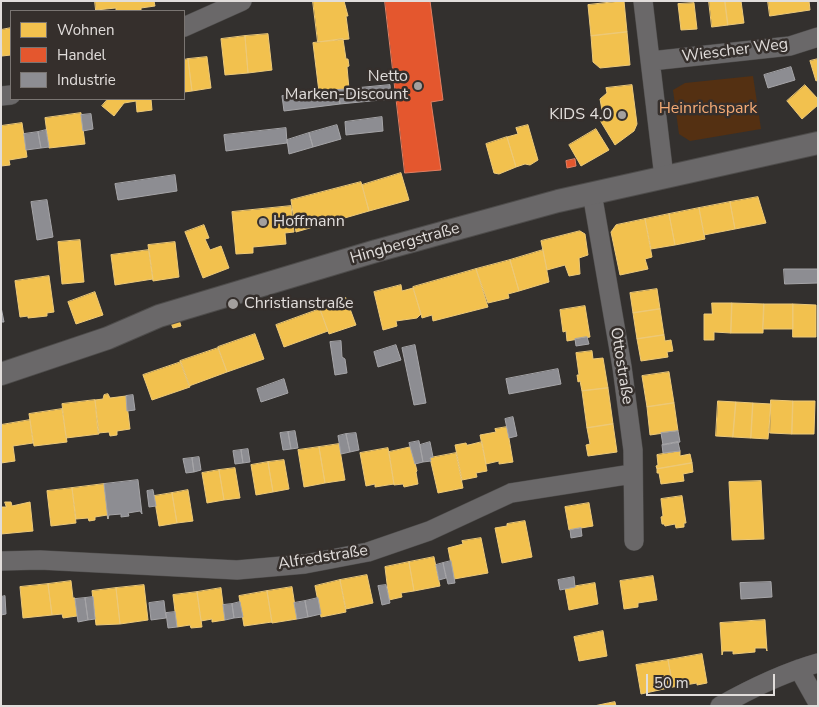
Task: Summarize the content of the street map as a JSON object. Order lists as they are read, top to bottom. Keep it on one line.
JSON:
{"streets":{"street":["Wiescher Weg","Hingbergstraße","Ottostraße","Alfredstraße"]},"crossings":[["Hingbergstraße","Ottostraße"],["Ottostraße","Alfredstraße"]],"parks":["Heinrichspark"],"places":["Netto Marken-Discount","KIDS 4.0","Hoffmann","Christianstraße"],"legend":["Wohnen","Handel","Industrie"],"scale_bar":"50 m"}
